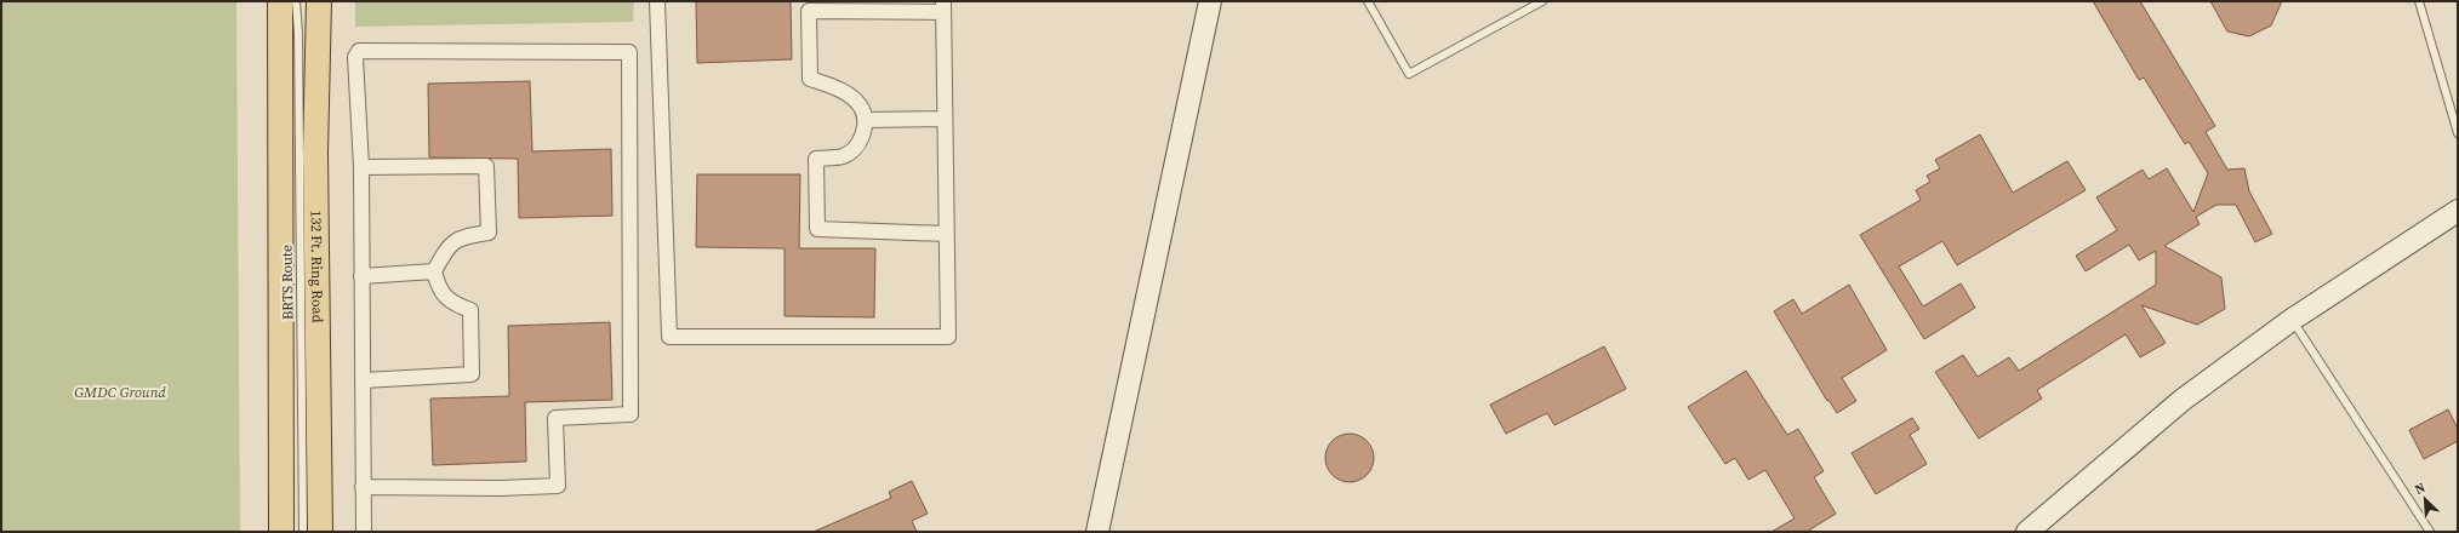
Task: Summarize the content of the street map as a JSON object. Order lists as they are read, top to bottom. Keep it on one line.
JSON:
{"streets":{"main road":["132 Ft. Ring Road"],"lane":["BRTS Route"]},"parks":["GMDC Ground"],"north":"top left"}
